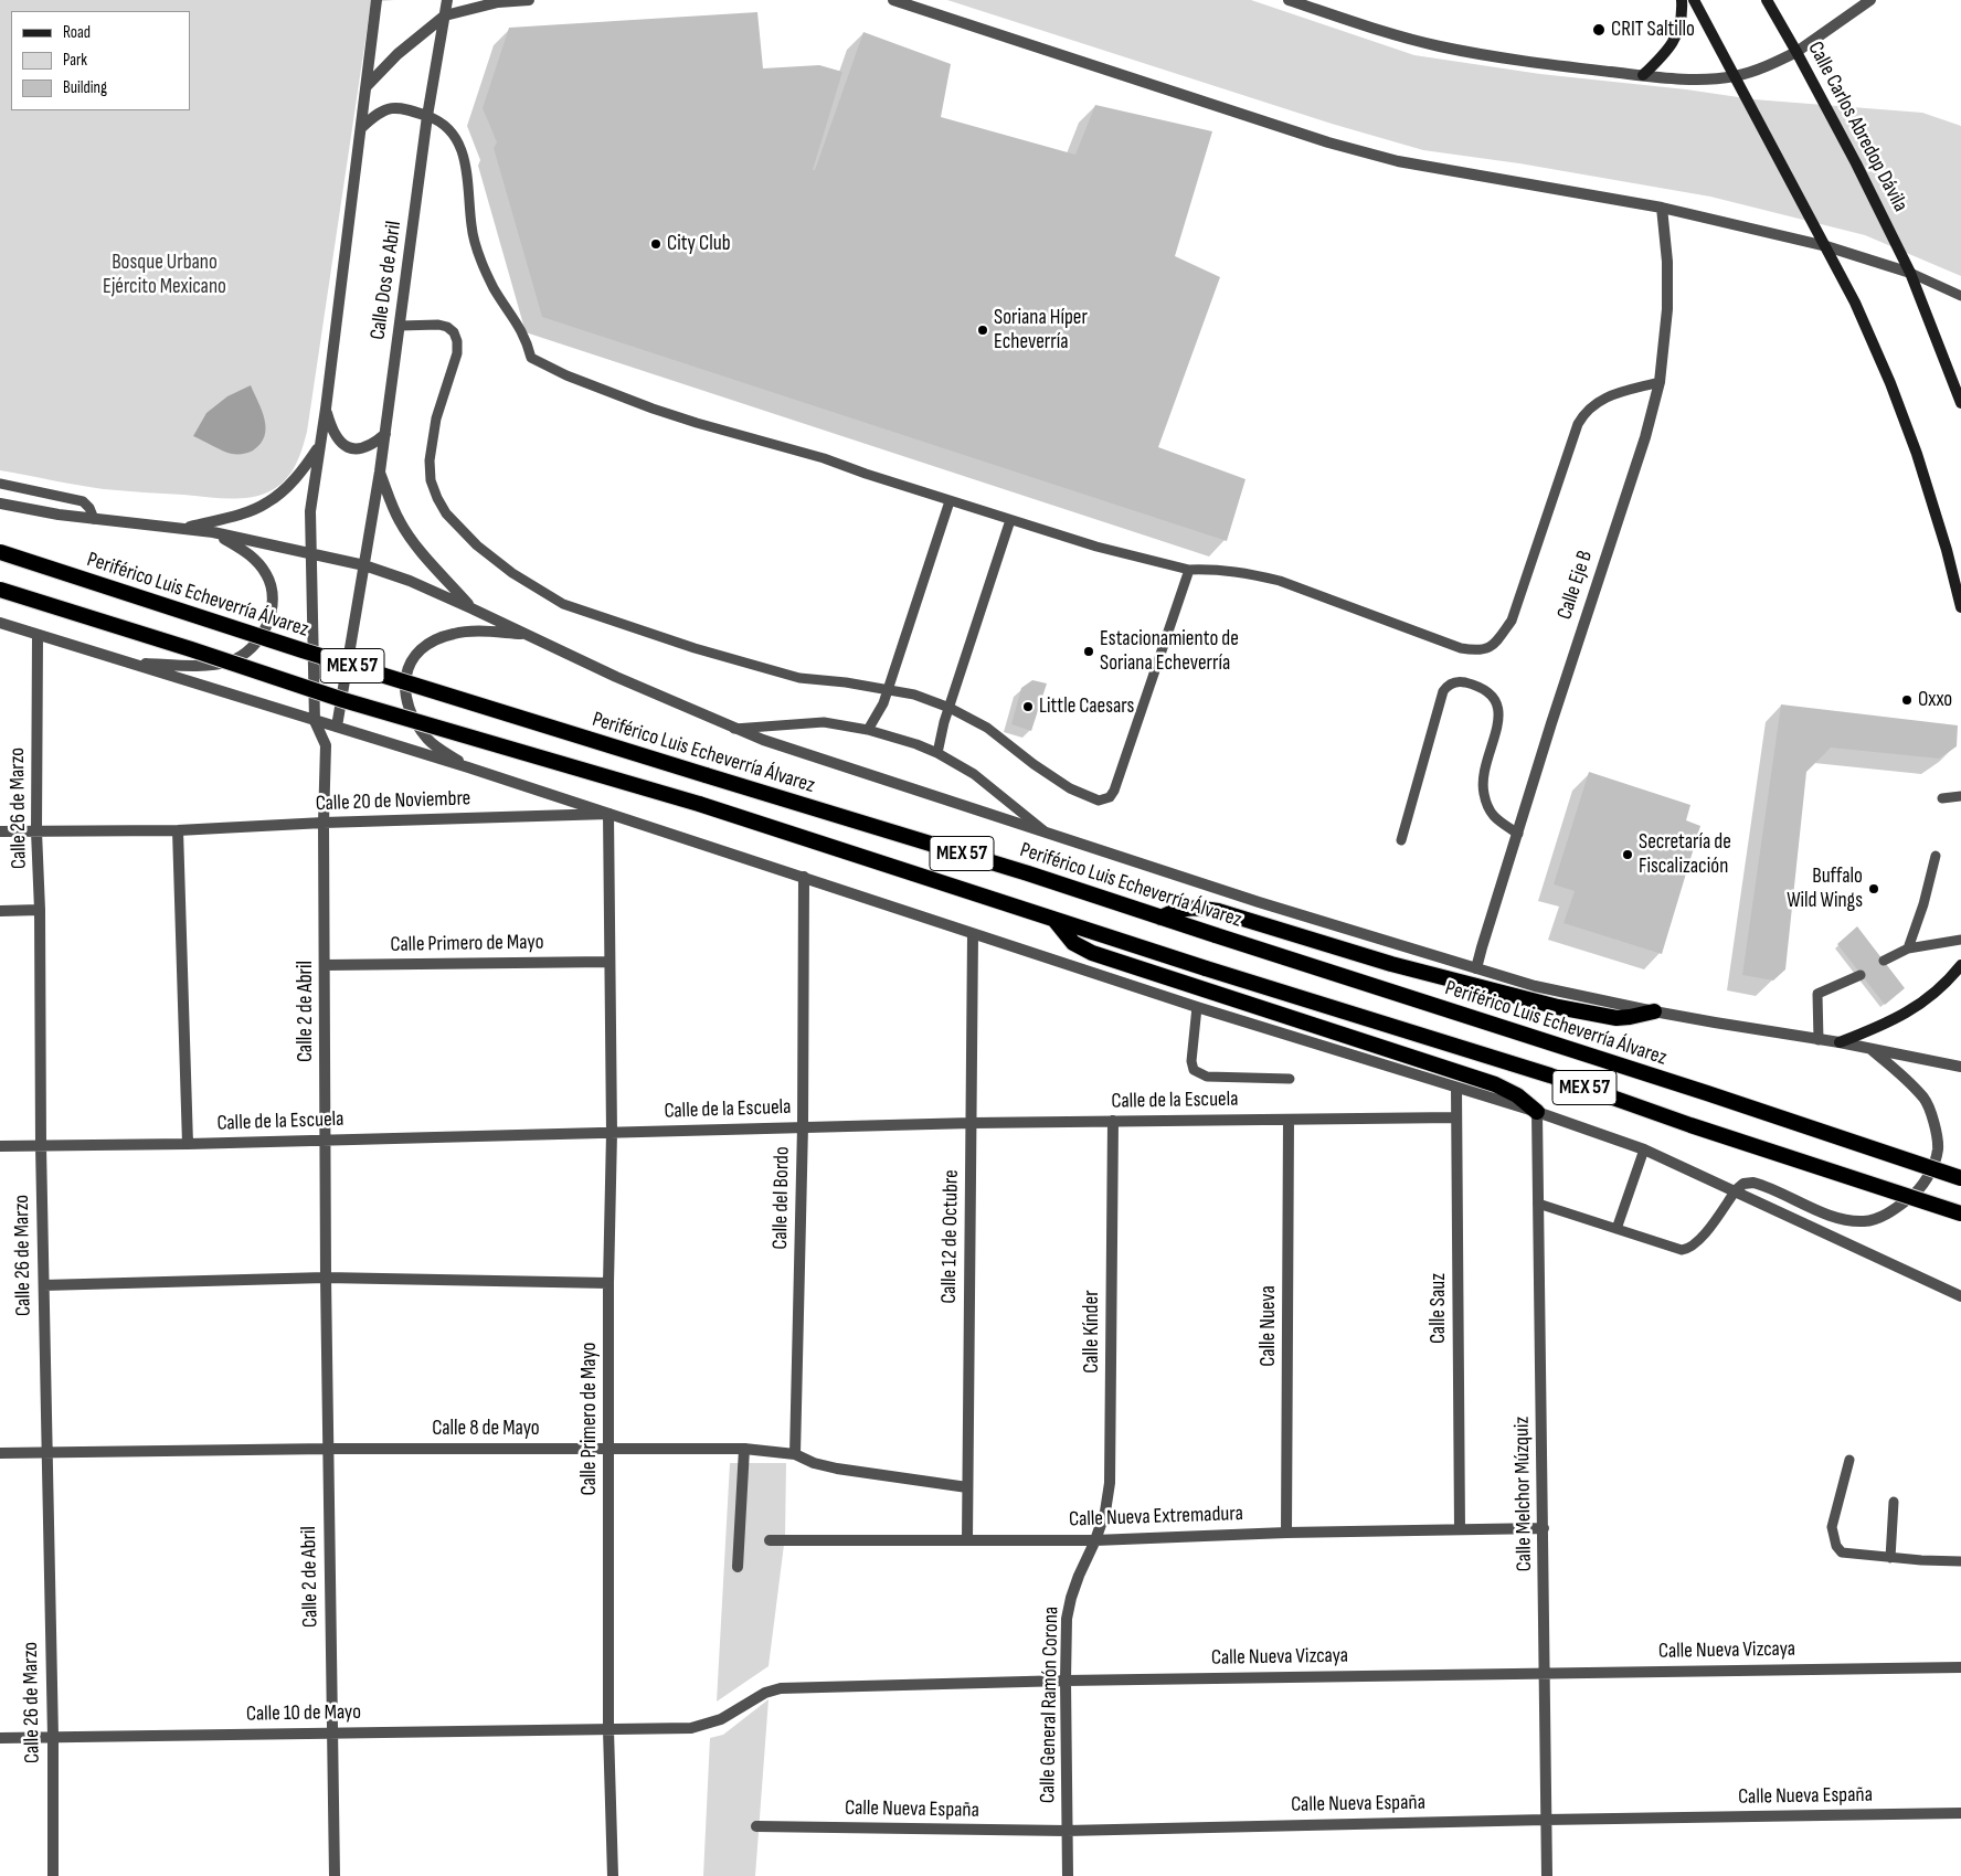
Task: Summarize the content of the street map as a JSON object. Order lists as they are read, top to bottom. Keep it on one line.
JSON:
{"streets":{"highway":["Periférico Luis Echeverría Álvarez","MEX 57"],"main road":["Calle Carlos Abredop Dávila"],"street":["Calle Dos de Abril","Calle Eje B","Calle 20 de Noviembre","Calle 26 de Marzo","Calle Primero de Mayo","Calle 2 de Abril","Calle de la Escuela","Calle del Bordo","Calle 12 de Octubre","Calle Sauz","Calle Nueva","Calle Kínder","Calle 8 de Mayo","Calle Melchor Múzquiz","Calle Nueva Extremadura","Calle Nueva Vizcaya","Calle General Ramón Corona","Calle 10 de Mayo","Calle Nueva España"]},"crossings":[["Calle Dos de Abril","Periférico Luis Echeverría Álvarez"],["Calle Dos de Abril","Calle 2 de Abril"],["Calle Eje B","Periférico Luis Echeverría Álvarez"],["Periférico Luis Echeverría Álvarez","Calle 2 de Abril"],["Calle 20 de Noviembre","Calle 26 de Marzo"],["Calle 20 de Noviembre","Calle Primero de Mayo"],["Calle 20 de Noviembre","Calle 2 de Abril"],["Calle 26 de Marzo","Calle de la Escuela"],["Calle 26 de Marzo","Calle 8 de Mayo"],["Calle 26 de Marzo","Calle 10 de Mayo"],["Calle Primero de Mayo","Calle 2 de Abril"],["Calle Primero de Mayo","Calle de la Escuela"],["Calle Primero de Mayo","Calle 8 de Mayo"],["Calle Primero de Mayo","Calle Nueva Vizcaya"],["Calle Primero de Mayo","Calle 10 de Mayo"],["Calle 2 de Abril","Calle de la Escuela"],["Calle 2 de Abril","Calle 8 de Mayo"],["Calle 2 de Abril","Calle 10 de Mayo"],["Calle de la Escuela","Calle del Bordo"],["Calle de la Escuela","Calle 12 de Octubre"],["Calle de la Escuela","Calle Sauz"],["Calle de la Escuela","Calle Nueva"],["Calle de la Escuela","Calle Kínder"],["Calle del Bordo","Calle 8 de Mayo"],["Calle 12 de Octubre","Calle 8 de Mayo"],["Calle 12 de Octubre","Calle Nueva Extremadura"],["Calle Sauz","Calle Nueva Extremadura"],["Calle Nueva","Calle Nueva Extremadura"],["Calle Kínder","Calle Nueva Extremadura"],["Calle Kínder","Calle General Ramón Corona"],["Calle Melchor Múzquiz","Calle Nueva Extremadura"],["Calle Melchor Múzquiz","Calle Nueva Vizcaya"],["Calle Melchor Múzquiz","Calle Nueva España"],["Calle Nueva Extremadura","Calle General Ramón Corona"],["Calle Nueva Vizcaya","Calle General Ramón Corona"],["Calle Nueva Vizcaya","Calle 10 de Mayo"],["Calle General Ramón Corona","Calle Nueva España"]],"parks":["Bosque Urbano Ejército Mexicano"],"places":["CRIT Saltillo","City Club","Soriana Híper Echeverría","Estacionamiento de Soriana Echeverría","Oxxo","Little Caesars","Secretaría de Fiscalización","Buffalo Wild Wings"],"legend":["Road","Park","Building"]}
